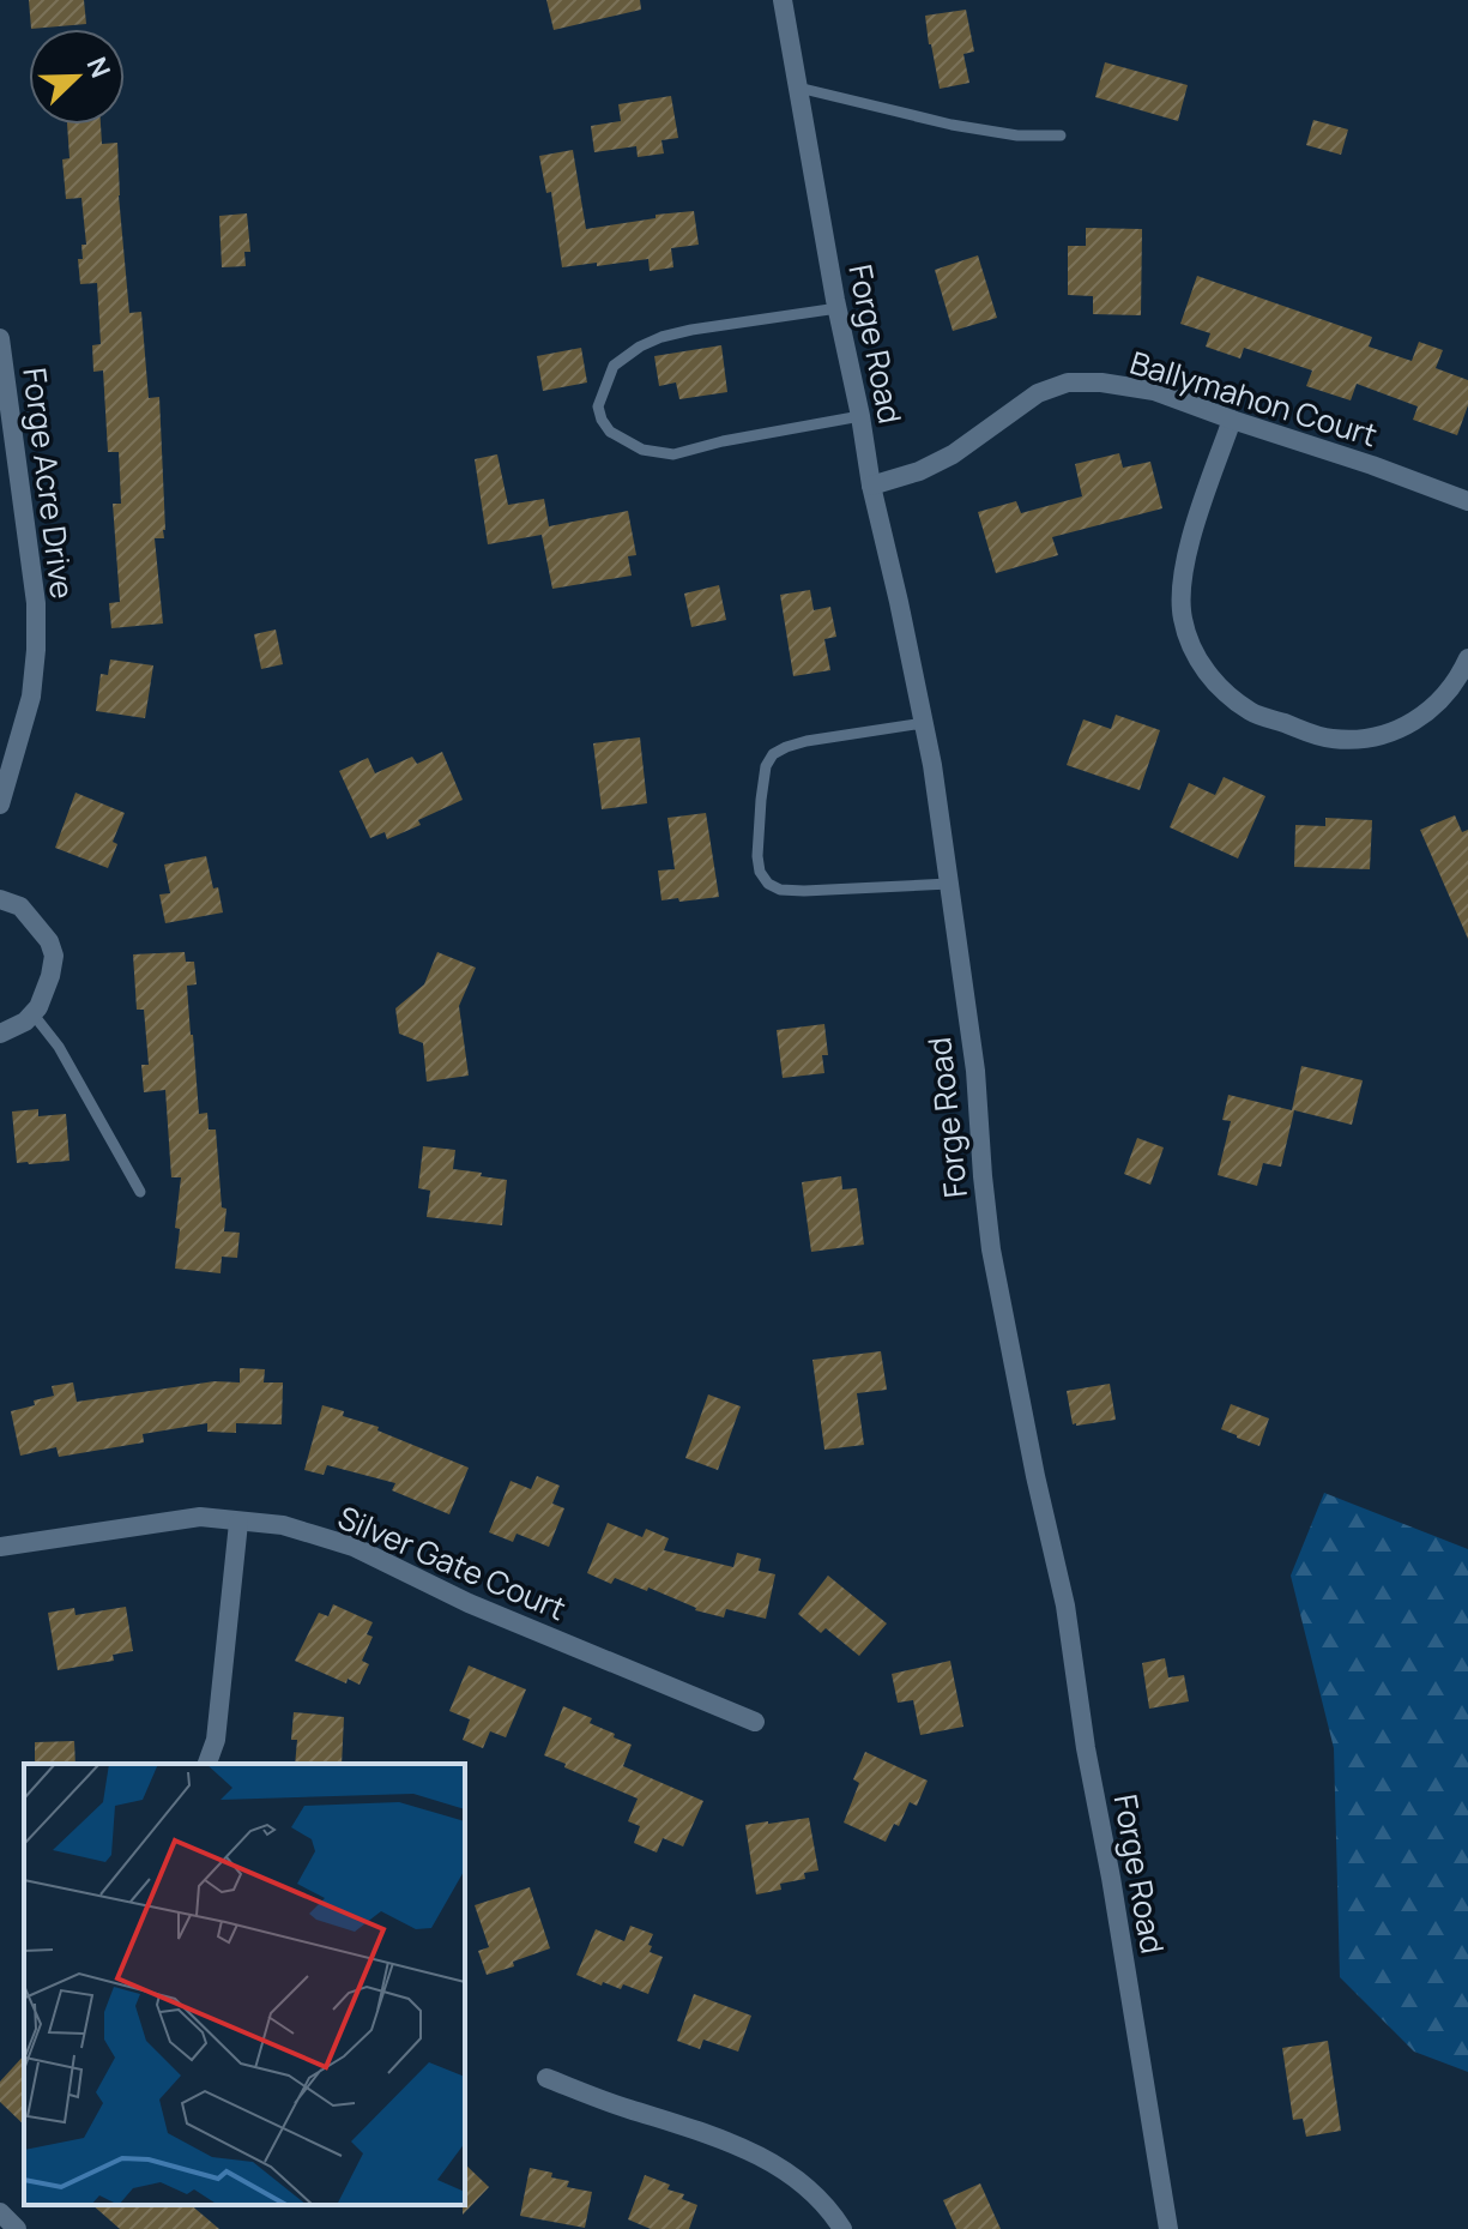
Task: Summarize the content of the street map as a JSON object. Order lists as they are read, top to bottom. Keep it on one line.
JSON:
{"streets":{"street":["Forge Road","Ballymahon Court","Forge Acre Drive","Silver Gate Court"]},"crossings":[["Forge Road","Ballymahon Court"]],"north":"top right"}
